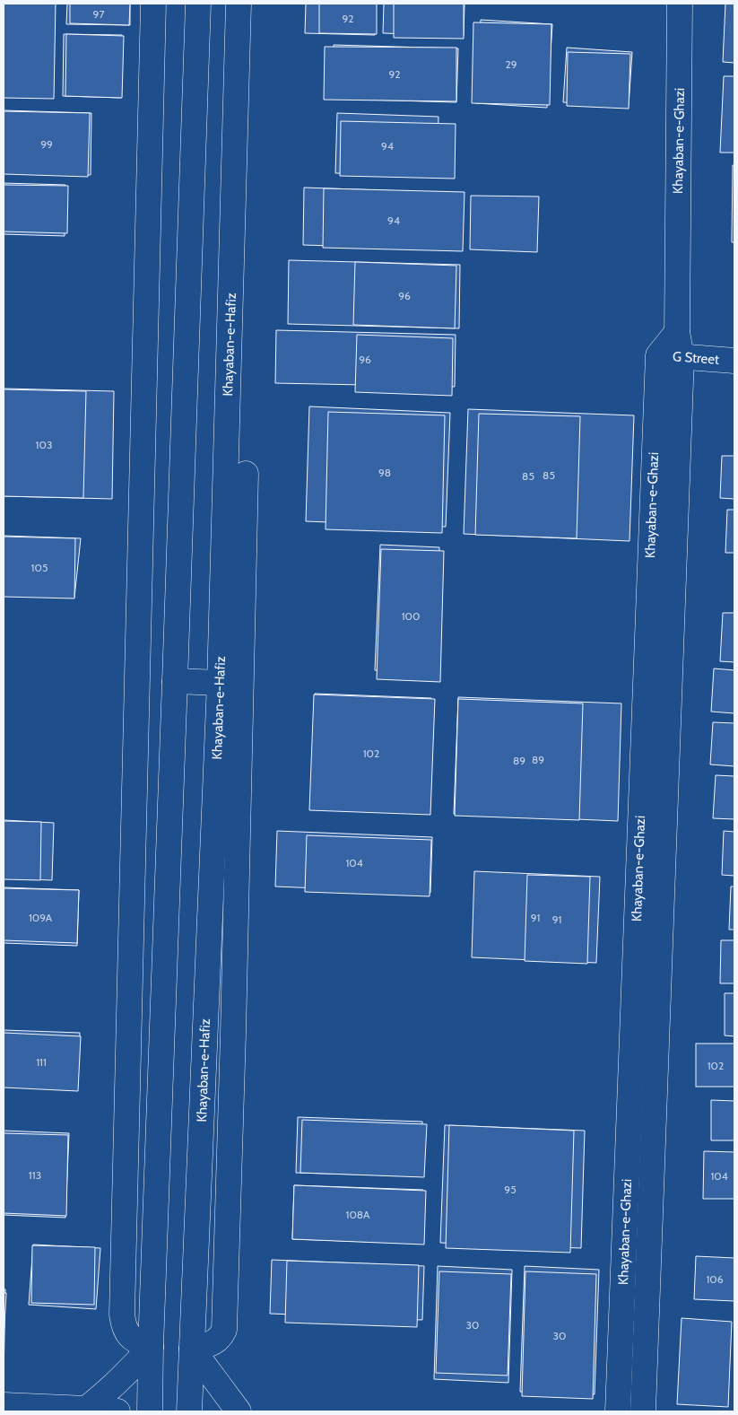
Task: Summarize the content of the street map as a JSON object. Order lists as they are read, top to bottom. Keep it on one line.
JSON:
{"streets":{"main road":["Khayaban-e-Ghazi","Khayaban-e-Hafiz","G Street"]},"crossings":[["Khayaban-e-Ghazi","G Street"]],"house_numbers":["97","92","29","92","99","94","94","96","96","103","98","85","85","105","100","102","89","89","104","109A","91","91","111","102","113","104","95","108A","106","30","30"]}
